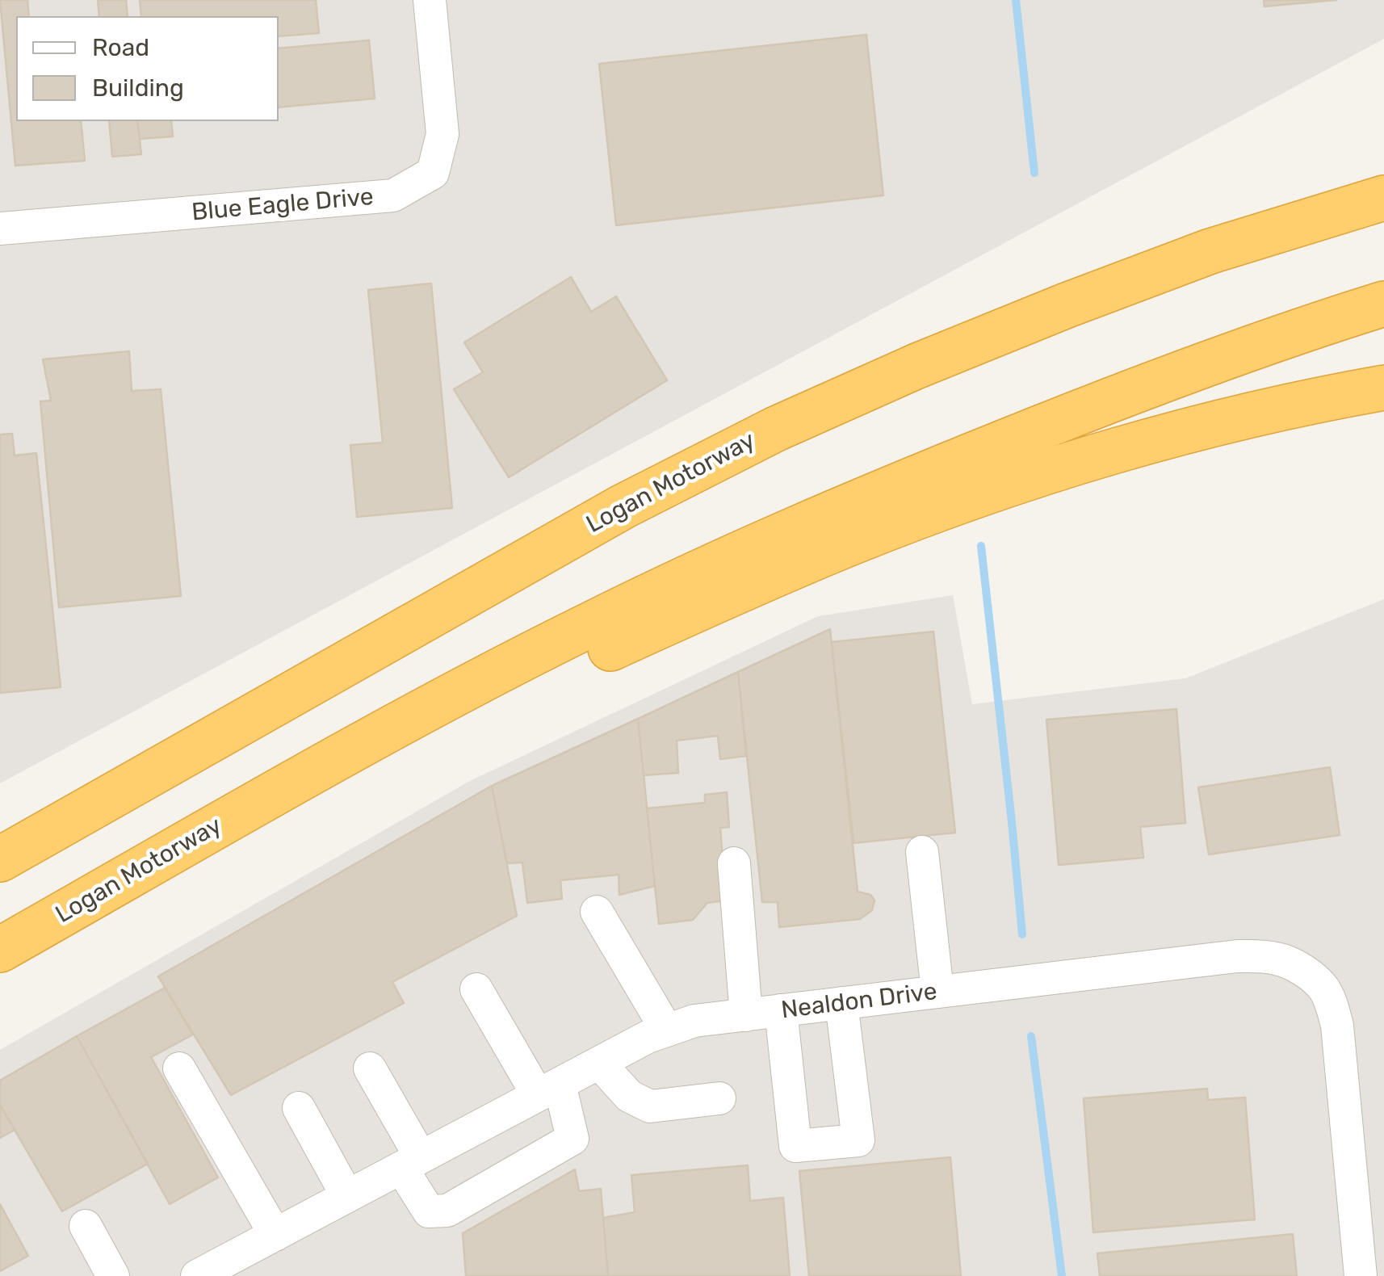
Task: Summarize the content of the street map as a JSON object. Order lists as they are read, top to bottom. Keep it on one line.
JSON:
{"streets":{"highway":["Logan Motorway"],"street":["Blue Eagle Drive","Nealdon Drive"]},"legend":["Road","Building"]}
